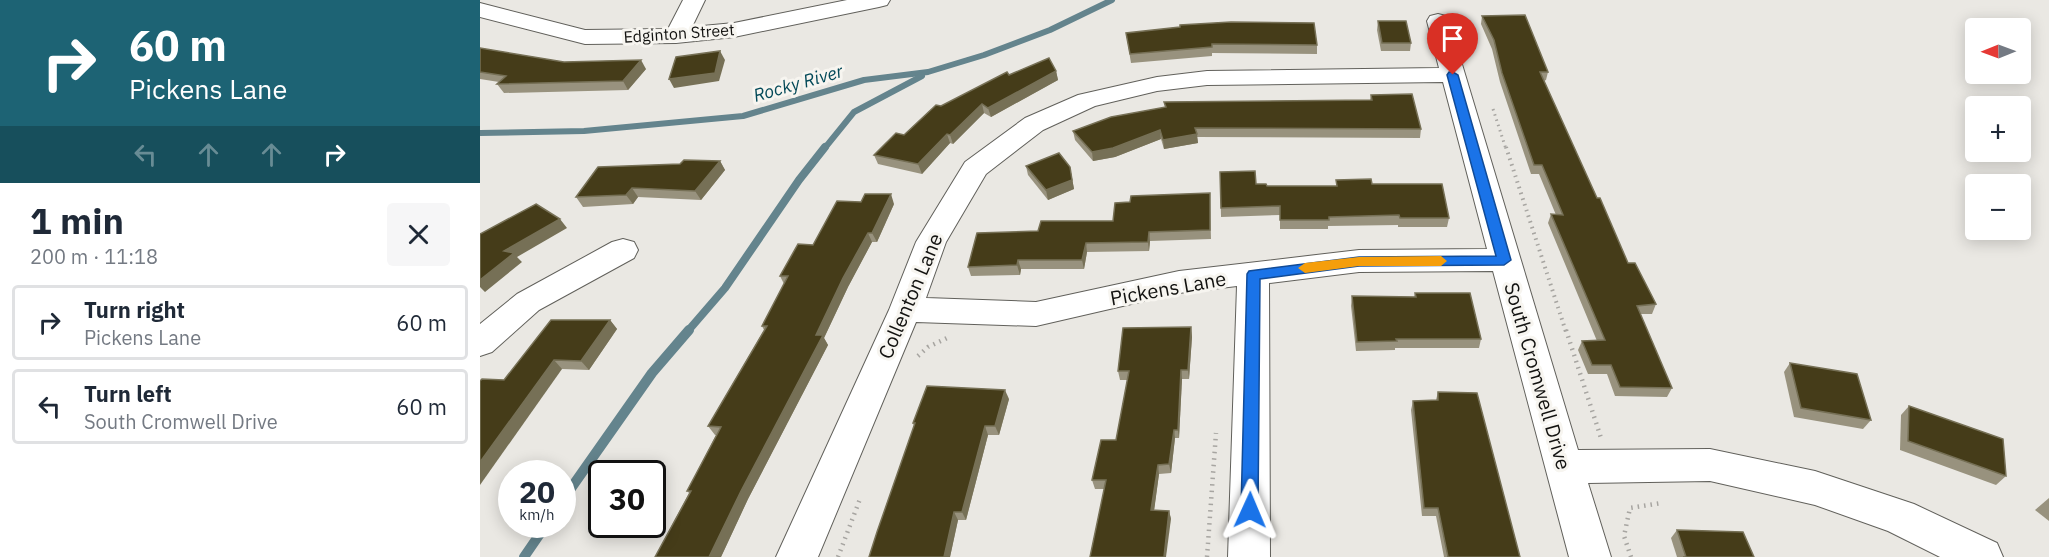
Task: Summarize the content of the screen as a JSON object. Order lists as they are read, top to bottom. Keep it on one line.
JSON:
{"streets":{"street":["Edginton Street","Pickens Lane","Collenton Lane","South Cromwell Drive"]},"crossings":[["Pickens Lane","Collenton Lane"],["Pickens Lane","South Cromwell Drive"],["Collenton Lane","South Cromwell Drive"]],"water":["Rocky River"],"north":"left","page":{"turn":["60 m","Pickens Lane"],"map_buttons":["+","−"],"heading":["1 min","200 m · 11:18"],"list":[{"name":"Turn right","note":"Pickens Lane","value":"60 m"},{"name":"Turn left","note":"South Cromwell Drive","value":"60 m"}],"speed":"20 km/h","limit":"30"}}
